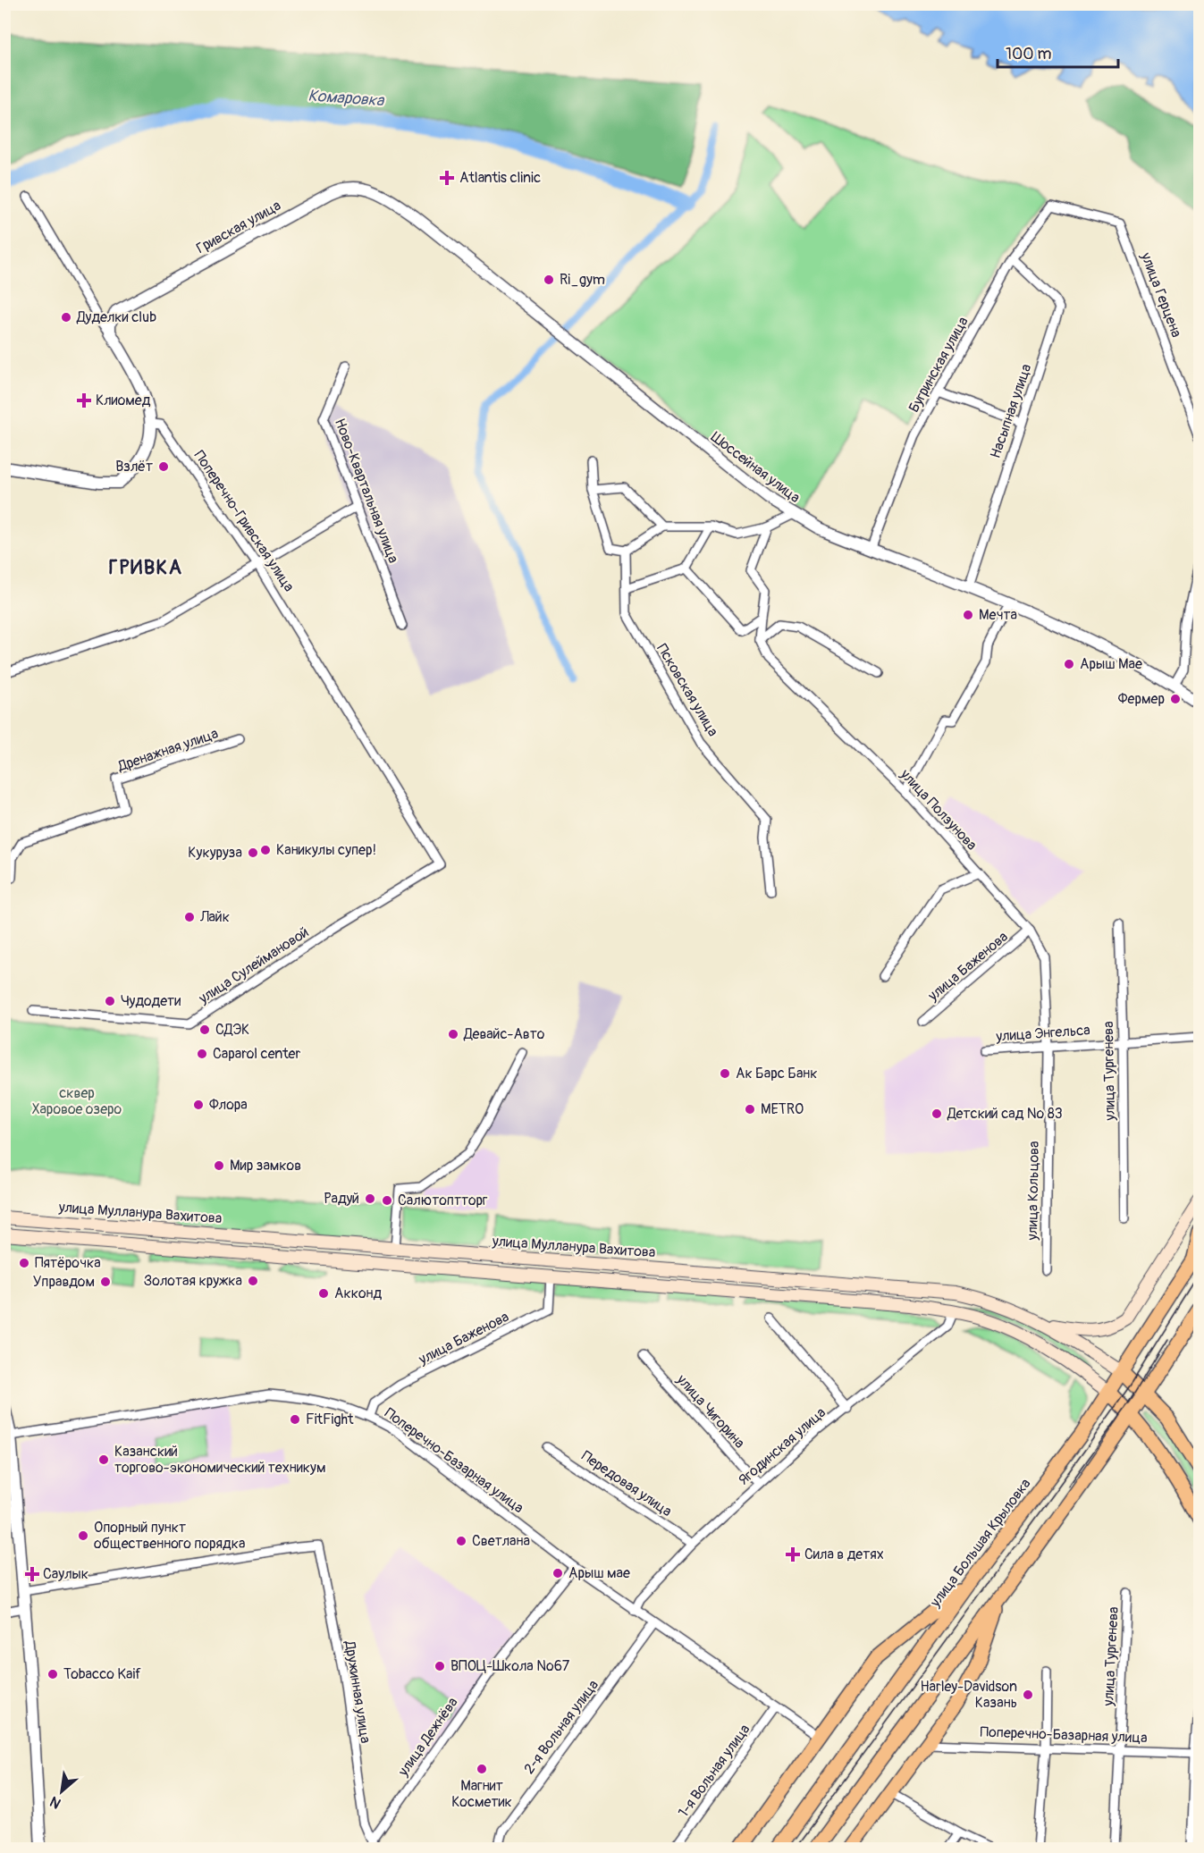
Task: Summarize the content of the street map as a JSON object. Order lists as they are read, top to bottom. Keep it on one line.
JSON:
{"streets":{"main road":["улица Мулланура Вахитова","улица Большая Крыловка"],"street":["Гривская улица","улица Герцена","Бугринская улица","Насыпная улица","Шоссейная улица","Ново-Квартальная улица","Поперечно-Гривская улица","Псковская улица","Дренажная улица","улица Ползунова","улица Сулеймановой","улица Баженова","улица Энгельса","улица Тургенева","улица Кольцова","улица Чигорина","Ягодинская улица","Поперечно-Базарная улица","Передовая улица","Дружинная улица","2-я Вольная улица","улица Дежнёва","1-я Вольная улица"]},"crossings":[["Гривская улица","Шоссейная улица"],["улица Герцена","Бугринская улица"],["Бугринская улица","Насыпная улица"],["Бугринская улица","Шоссейная улица"],["Насыпная улица","Шоссейная улица"],["Поперечно-Гривская улица","улица Сулеймановой"],["улица Ползунова","улица Баженова"],["улица Ползунова","улица Энгельса"],["улица Ползунова","улица Кольцова"],["улица Баженова","улица Мулланура Вахитова"],["улица Баженова","Поперечно-Базарная улица"],["улица Энгельса","улица Тургенева"],["улица Энгельса","улица Кольцова"],["улица Тургенева","Поперечно-Базарная улица"],["улица Мулланура Вахитова","Ягодинская улица"],["улица Мулланура Вахитова","улица Большая Крыловка"],["улица Чигорина","Ягодинская улица"],["Ягодинская улица","Поперечно-Базарная улица"],["Ягодинская улица","Передовая улица"],["Поперечно-Базарная улица","2-я Вольная улица"],["Поперечно-Базарная улица","улица Дежнёва"],["Поперечно-Базарная улица","1-я Вольная улица"],["Дружинная улица","улица Дежнёва"]],"districts":["ГРИВКА"],"water":["Комаровка"],"parks":["сквер Харовое озеро"],"places":{"health":["Atlantis clinic","Клиомед","Сила в детях","Саулык"],"other":["Ri_gym","Дуделки club","Взлёт","Мечта","Арыш Мае","Фермер","Каникулы супер!","Кукуруза","Лайк","Чудодети","СДЭК","Девайс-Авто","Caparol center","Ак Барс Банк","Флора","METRO","Детский сад № 83","Мир замков","Радуй","Салютоптторг","Пятёрочка","Золотая кружка","Управдом","Акконд","FitFight","Казанский торгово-экономический техникум","Опорный пункт общественного порядка","Светлана","Арыш мае","ВПОЦ-Школа №67","Tobacco Kaif","Harley-Davidson Казань","Магнит Косметик"]},"scale_bar":"100 m","north":"bottom left"}
